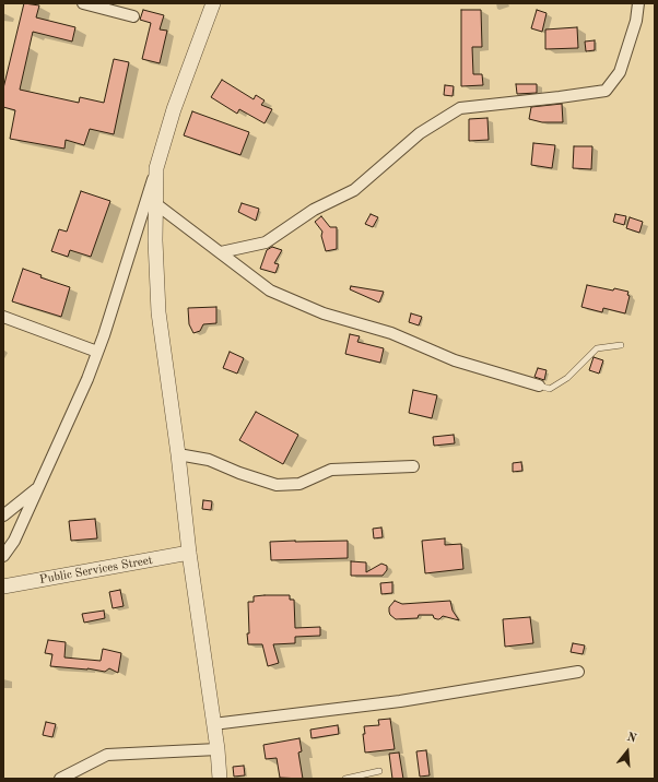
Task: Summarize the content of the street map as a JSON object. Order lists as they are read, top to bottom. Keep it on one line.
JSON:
{"streets":{"street":["Public Services Street"]},"north":"top"}
